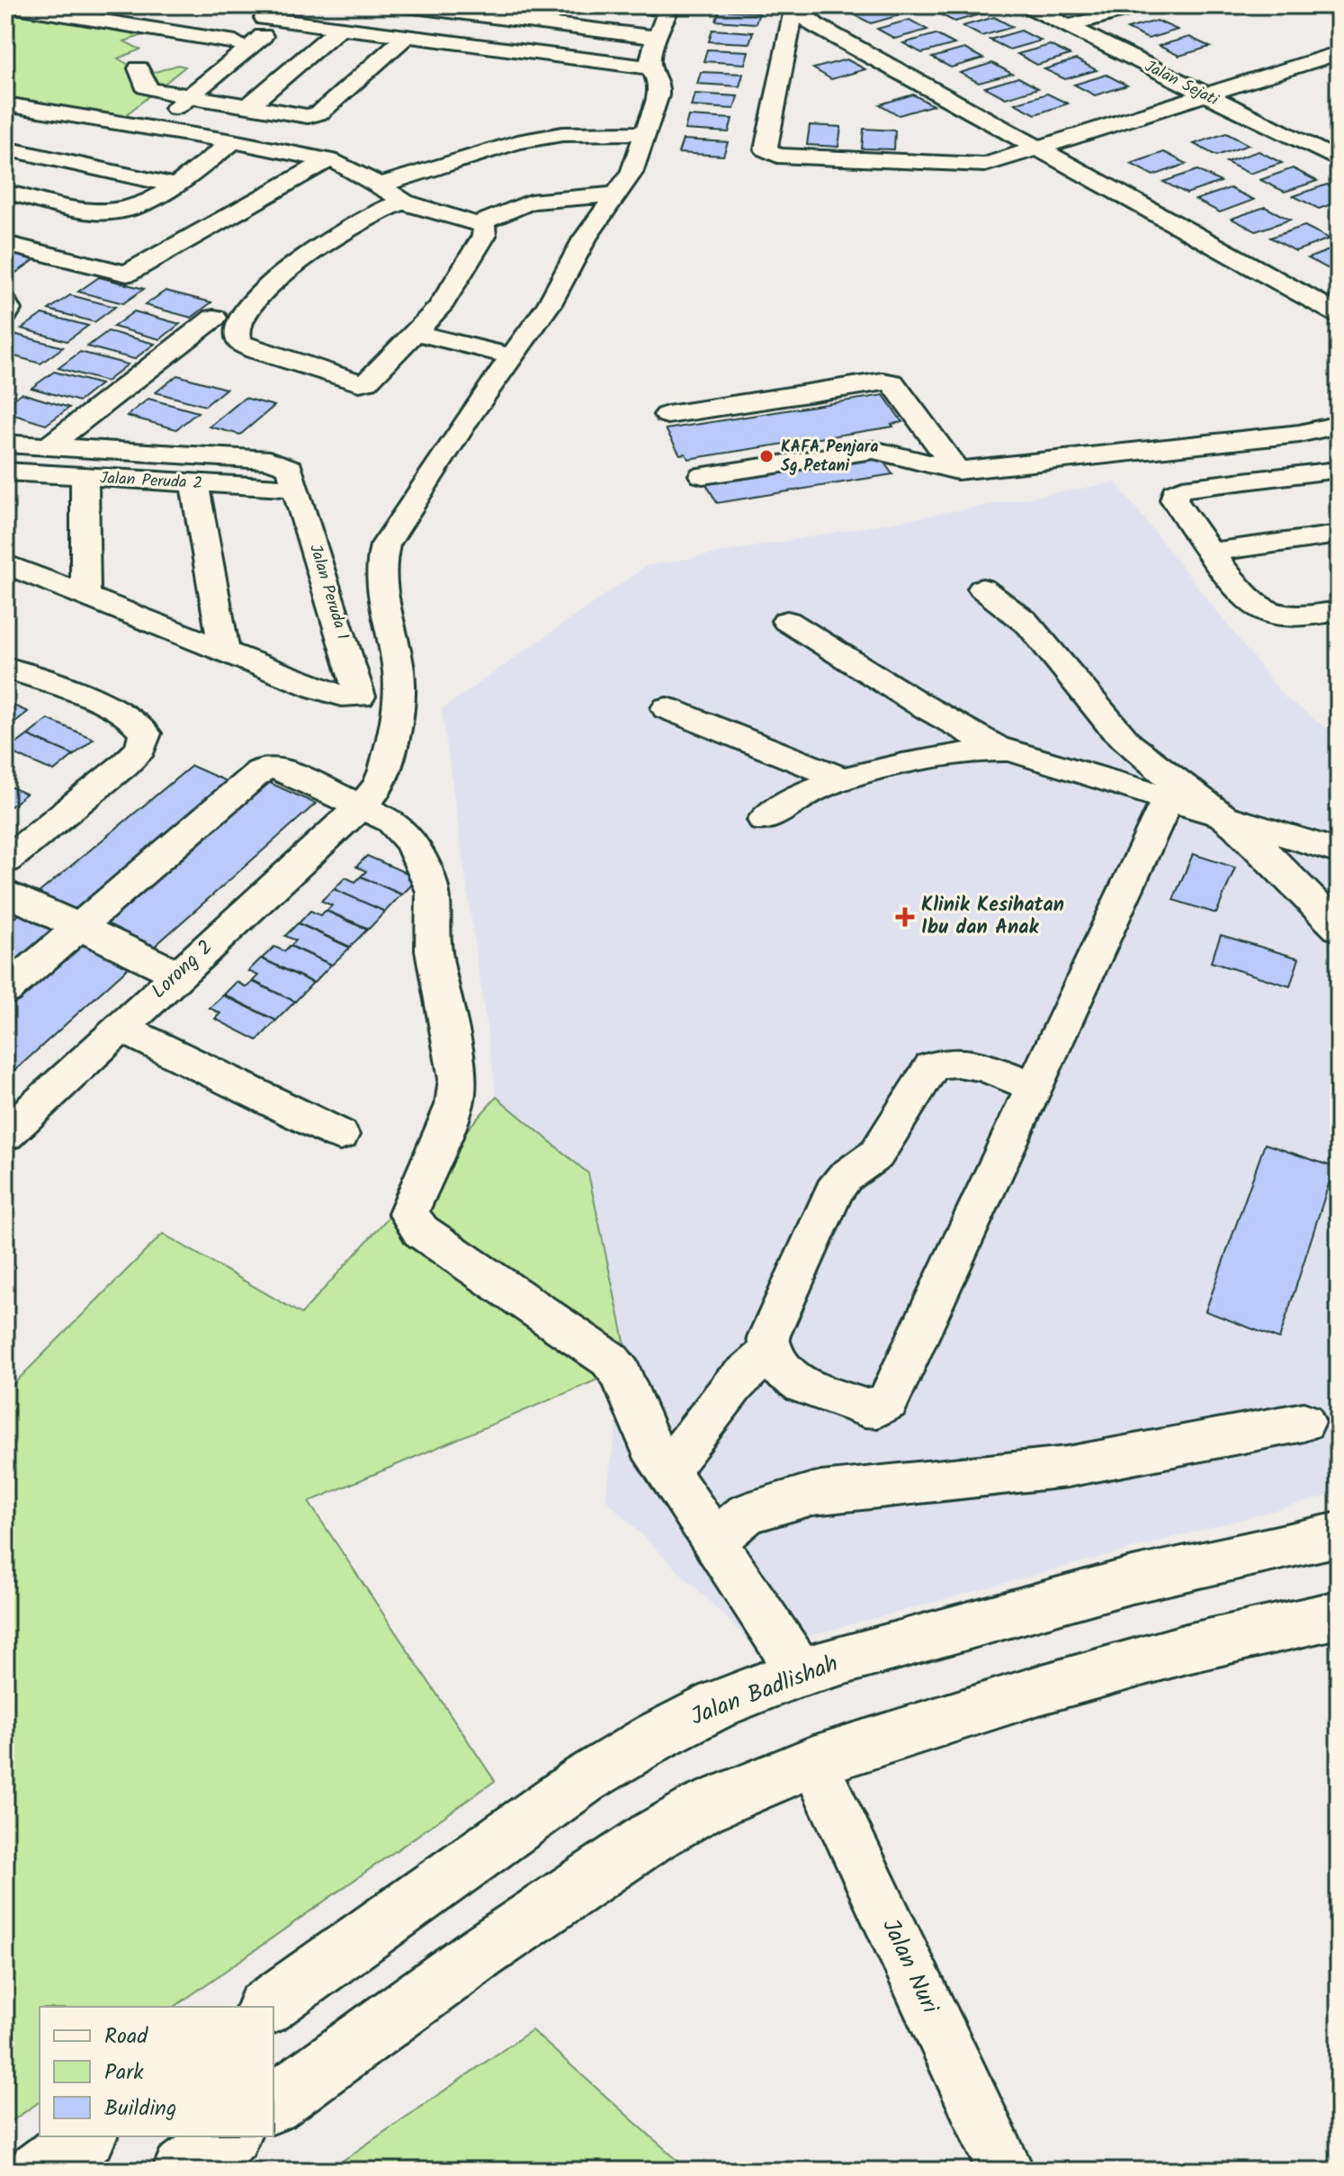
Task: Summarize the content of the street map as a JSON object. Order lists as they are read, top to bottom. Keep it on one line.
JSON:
{"streets":{"main road":["Jalan Badlishah"],"street":["Jalan Sejati","Jalan Peruda 2","Jalan Peruda 1","Lorong 2","Jalan Nuri"]},"crossings":[["Jalan Peruda 2","Jalan Peruda 1"]],"places":{"other":["KAFA Penjara Sg Petani"],"health":["Klinik Kesihatan Ibu dan Anak"]},"legend":["Road","Park","Building"]}
